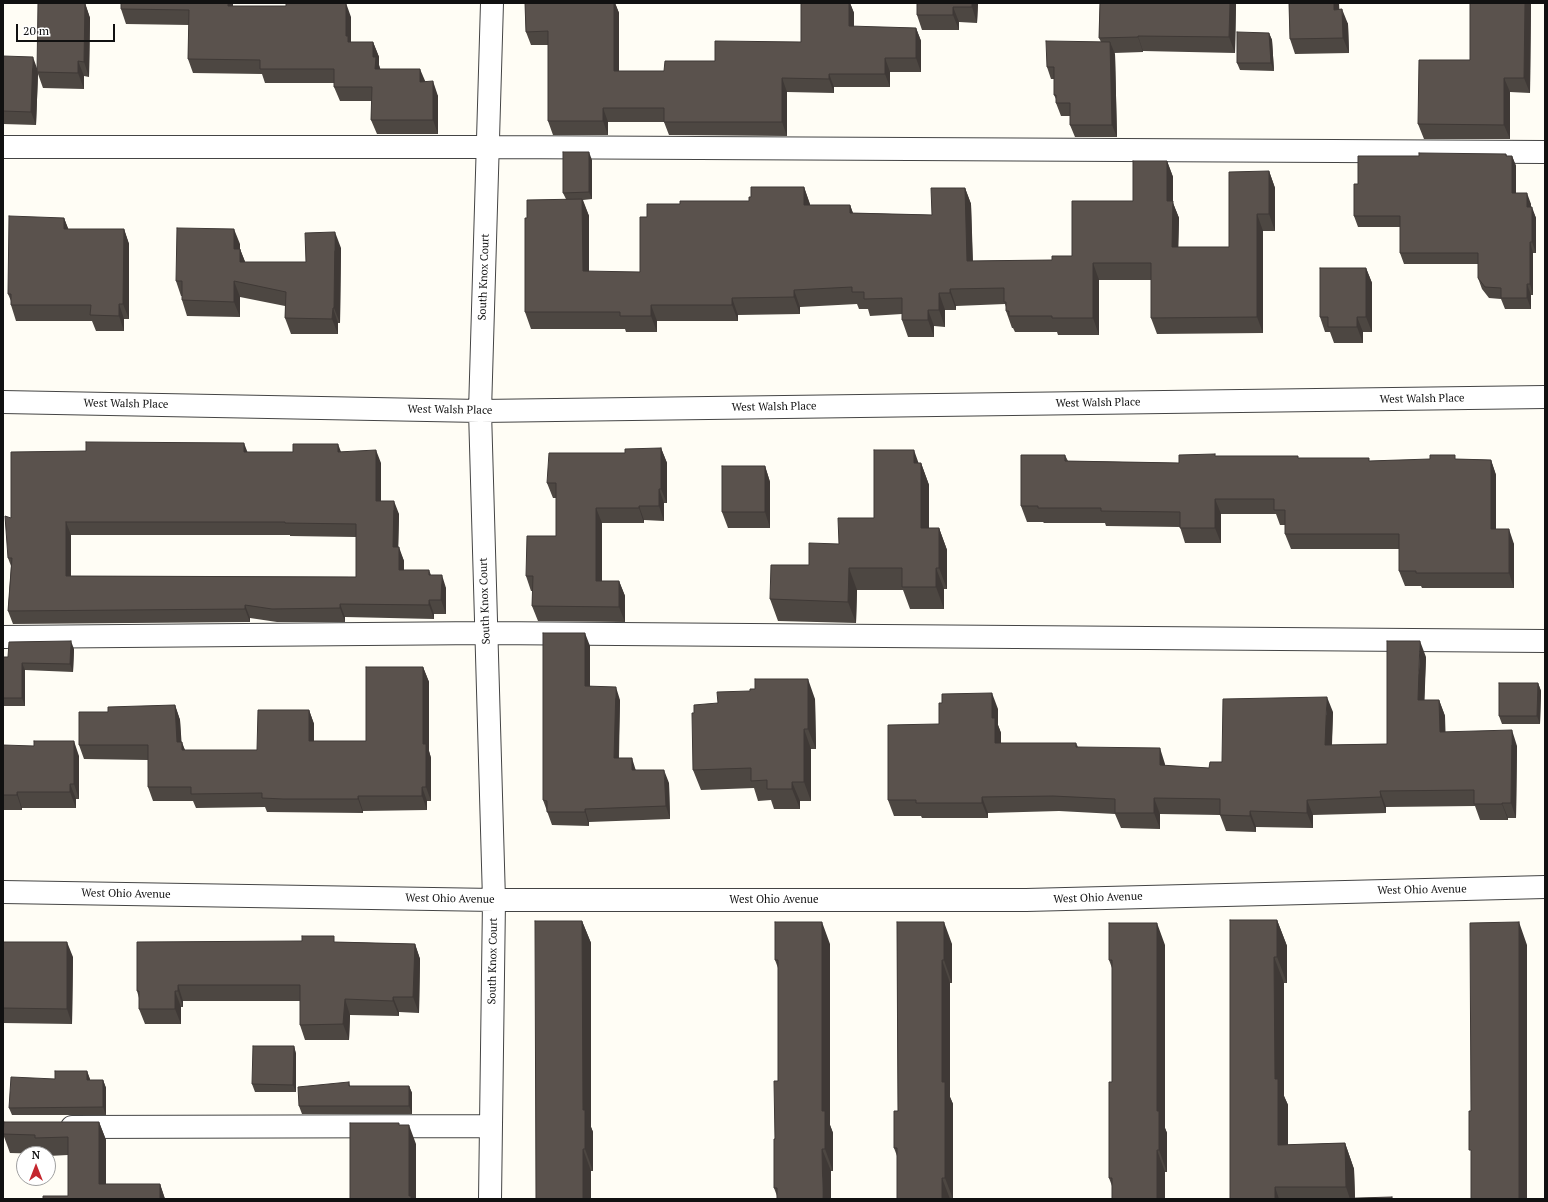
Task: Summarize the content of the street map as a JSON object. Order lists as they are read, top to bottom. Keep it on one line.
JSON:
{"streets":{"street":["South Knox Court","West Walsh Place","West Ohio Avenue"]},"crossings":[["South Knox Court","West Walsh Place"],["South Knox Court","West Ohio Avenue"]],"scale_bar":"20 m","north":"top"}
